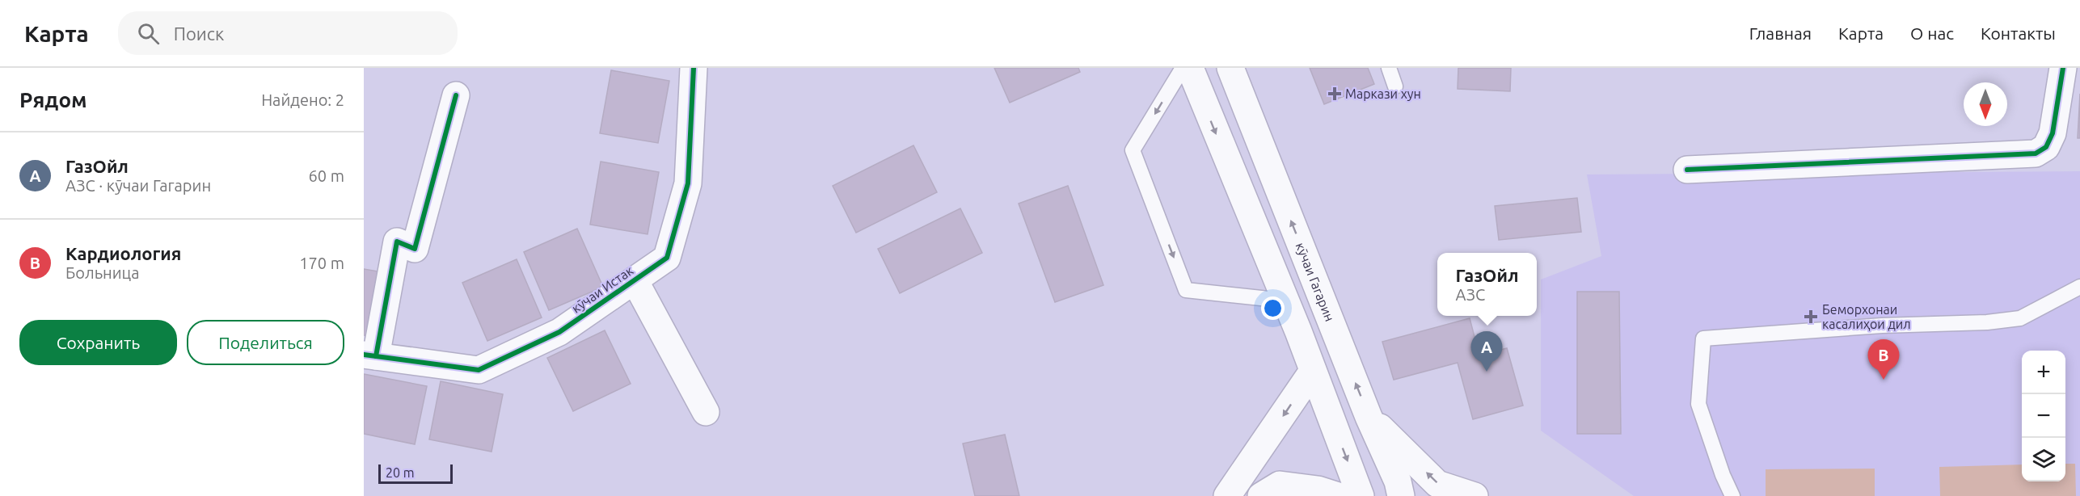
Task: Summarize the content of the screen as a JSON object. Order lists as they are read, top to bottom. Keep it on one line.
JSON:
{"streets":{"main road":["кӯчаи Гагарин","кӯчаи Истак"]},"places":{"health":["Маркази хун","Беморхонаи касалиҳои дил"]},"scale_bar":"20 m","north":"bottom","page":{"header":"Карта","search":"Поиск","nav":["Главная","Карта","О нас","Контакты"],"heading":["Рядом","Найдено: 2"],"list":[{"mark":"A","name":"ГазОйл","note":"АЗС · кӯчаи Гагарин","value":"60 m"},{"mark":"B","name":"Кардиология","note":"Больница","value":"170 m"}],"popup":["ГазОйл","АЗС"],"buttons":["Сохранить","Поделиться"],"pins":["A","B"],"map_buttons":["+","−"],"scale":"20 m"}}
